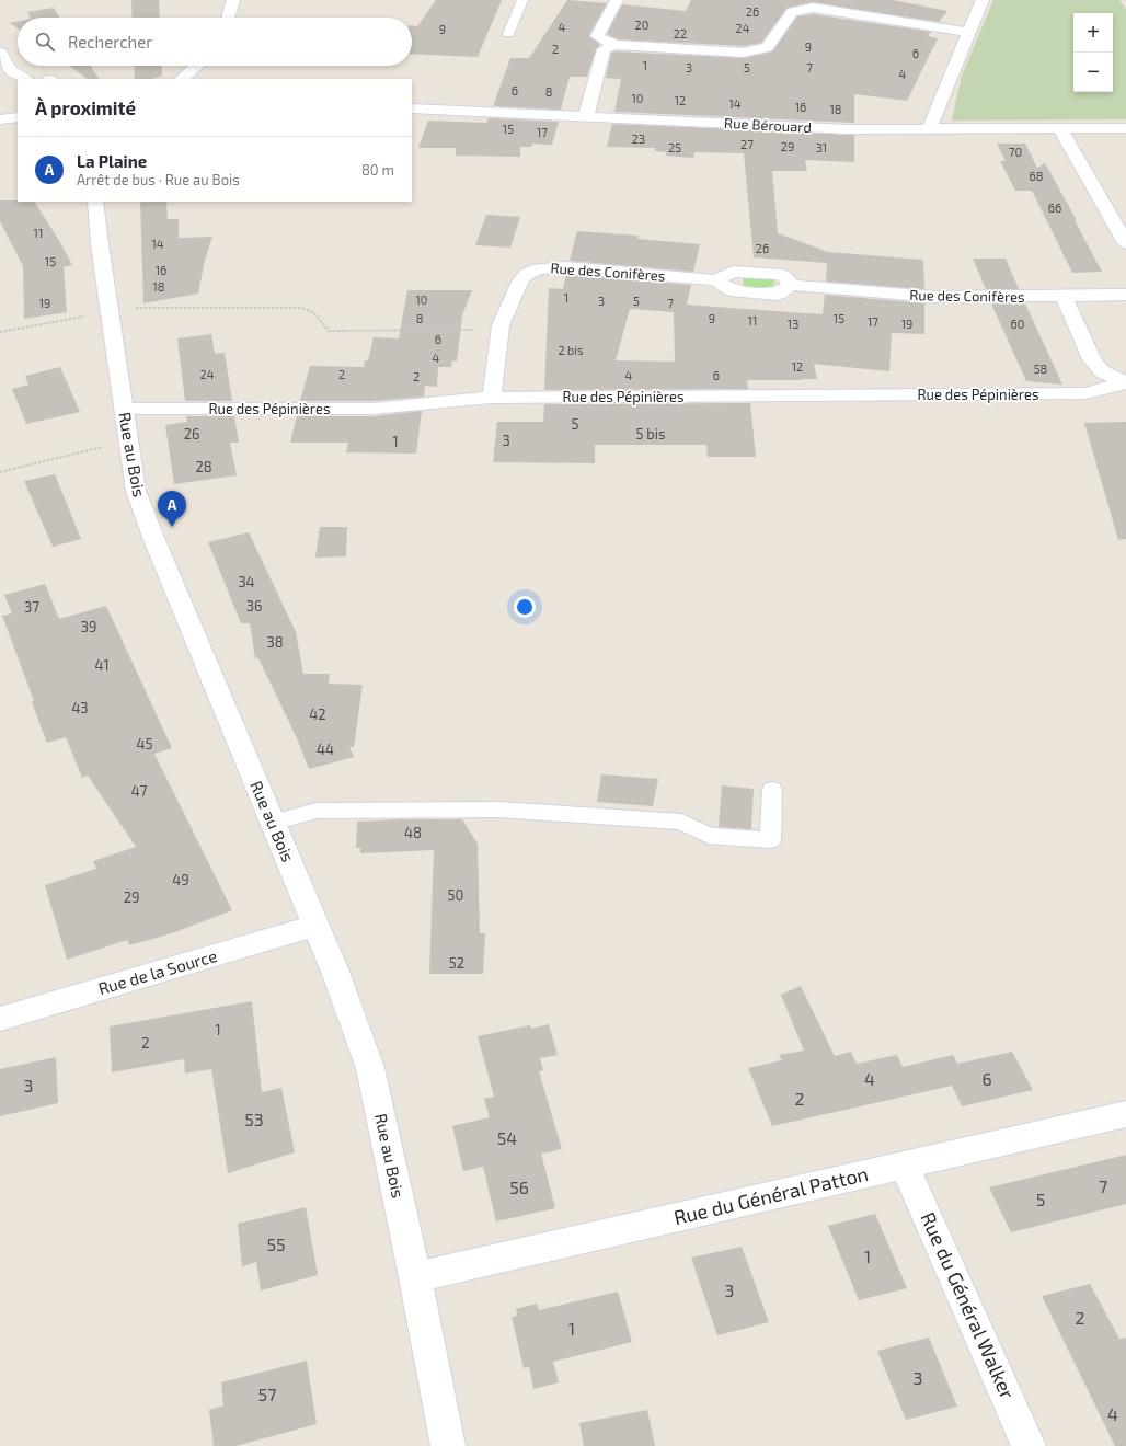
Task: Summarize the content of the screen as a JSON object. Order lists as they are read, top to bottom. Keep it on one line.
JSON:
{"streets":{"street":["Rue Bérouard","Rue des Conifères","Rue des Pépinières","Rue au Bois","Rue de la Source","Rue du Général Patton","Rue du Général Walker"]},"crossings":[["Rue des Conifères","Rue des Pépinières"],["Rue des Pépinières","Rue au Bois"],["Rue au Bois","Rue de la Source"],["Rue au Bois","Rue du Général Patton"],["Rue du Général Patton","Rue du Général Walker"]],"house_numbers":["26","20","4","24","9","22","9","2","6","1","3","5","7","4","6","8","10","12","14","16","18","15","17","23","27","29","25","31","70","68","66","11","14","26","15","16","18","1","10","3","5","19","7","8","9","15","11","17","13","19","60","6","2 bis","4","12","58","24","2","4","6","2","5","26","5 bis","3","1","28","34","36","37","39","38","41","43","42","45","44","47","48","49","50","29","52","1","2","4","6","3","2","53","54","7","56","5","55","1","3","2","1","3","57","4"],"page":{"map_buttons":["+","−"],"search":"Rechercher","heading":"À proximité","list":[{"mark":"A","name":"La Plaine","note":"Arrêt de bus · Rue au Bois","value":"80 m"}],"pins":"A"}}
